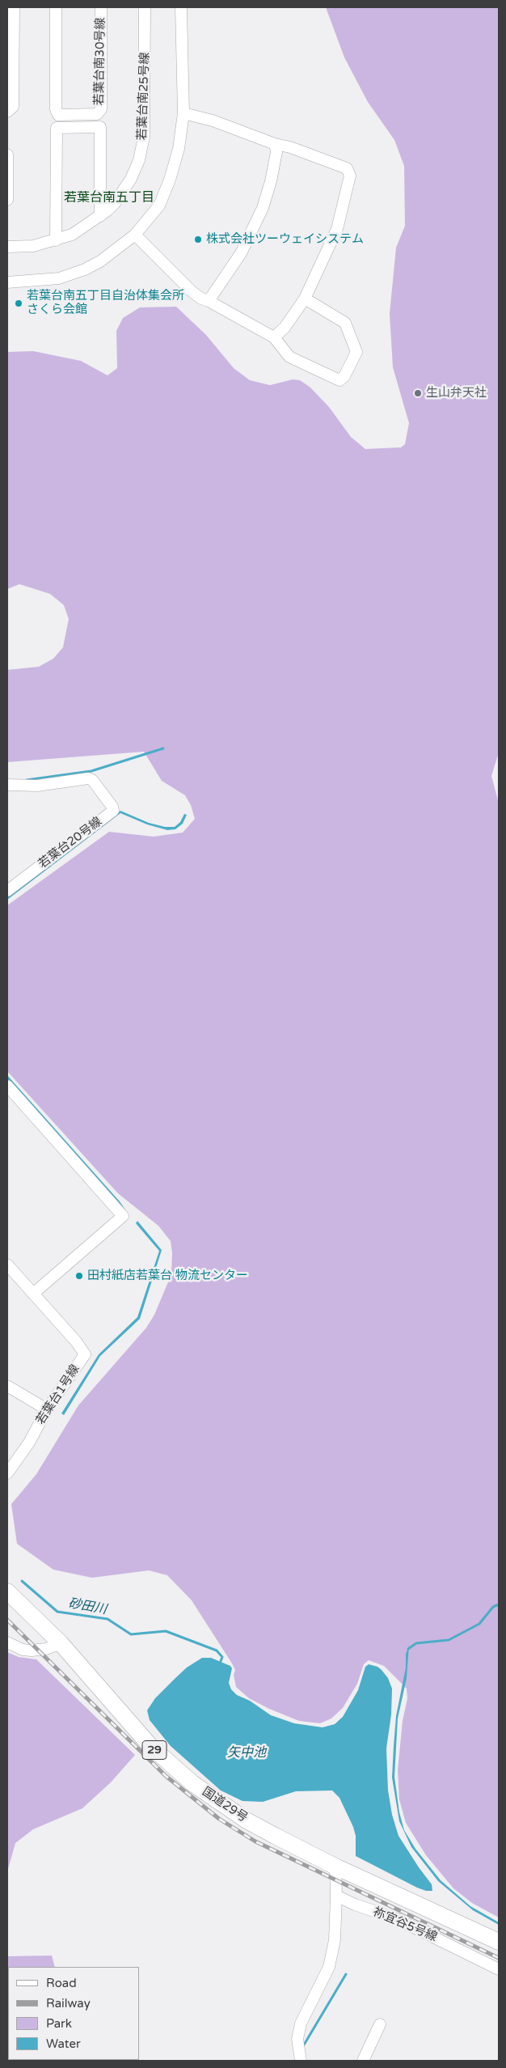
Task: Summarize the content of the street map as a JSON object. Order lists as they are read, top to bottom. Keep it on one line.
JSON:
{"streets":{"highway":["29","国道29号"],"street":["若葉台南30号線","若葉台南25号線","若葉台20号線","若葉台1号線","祢宜谷5号線"]},"districts":["若葉台南五丁目"],"water":["砂田川","矢中池"],"places":["株式会社ツーウェイシステム","若葉台南五丁目自治体集会所 さくら会館","生山弁天社","田村紙店若葉台 物流センター"],"legend":["Road","Railway","Park","Water"]}
